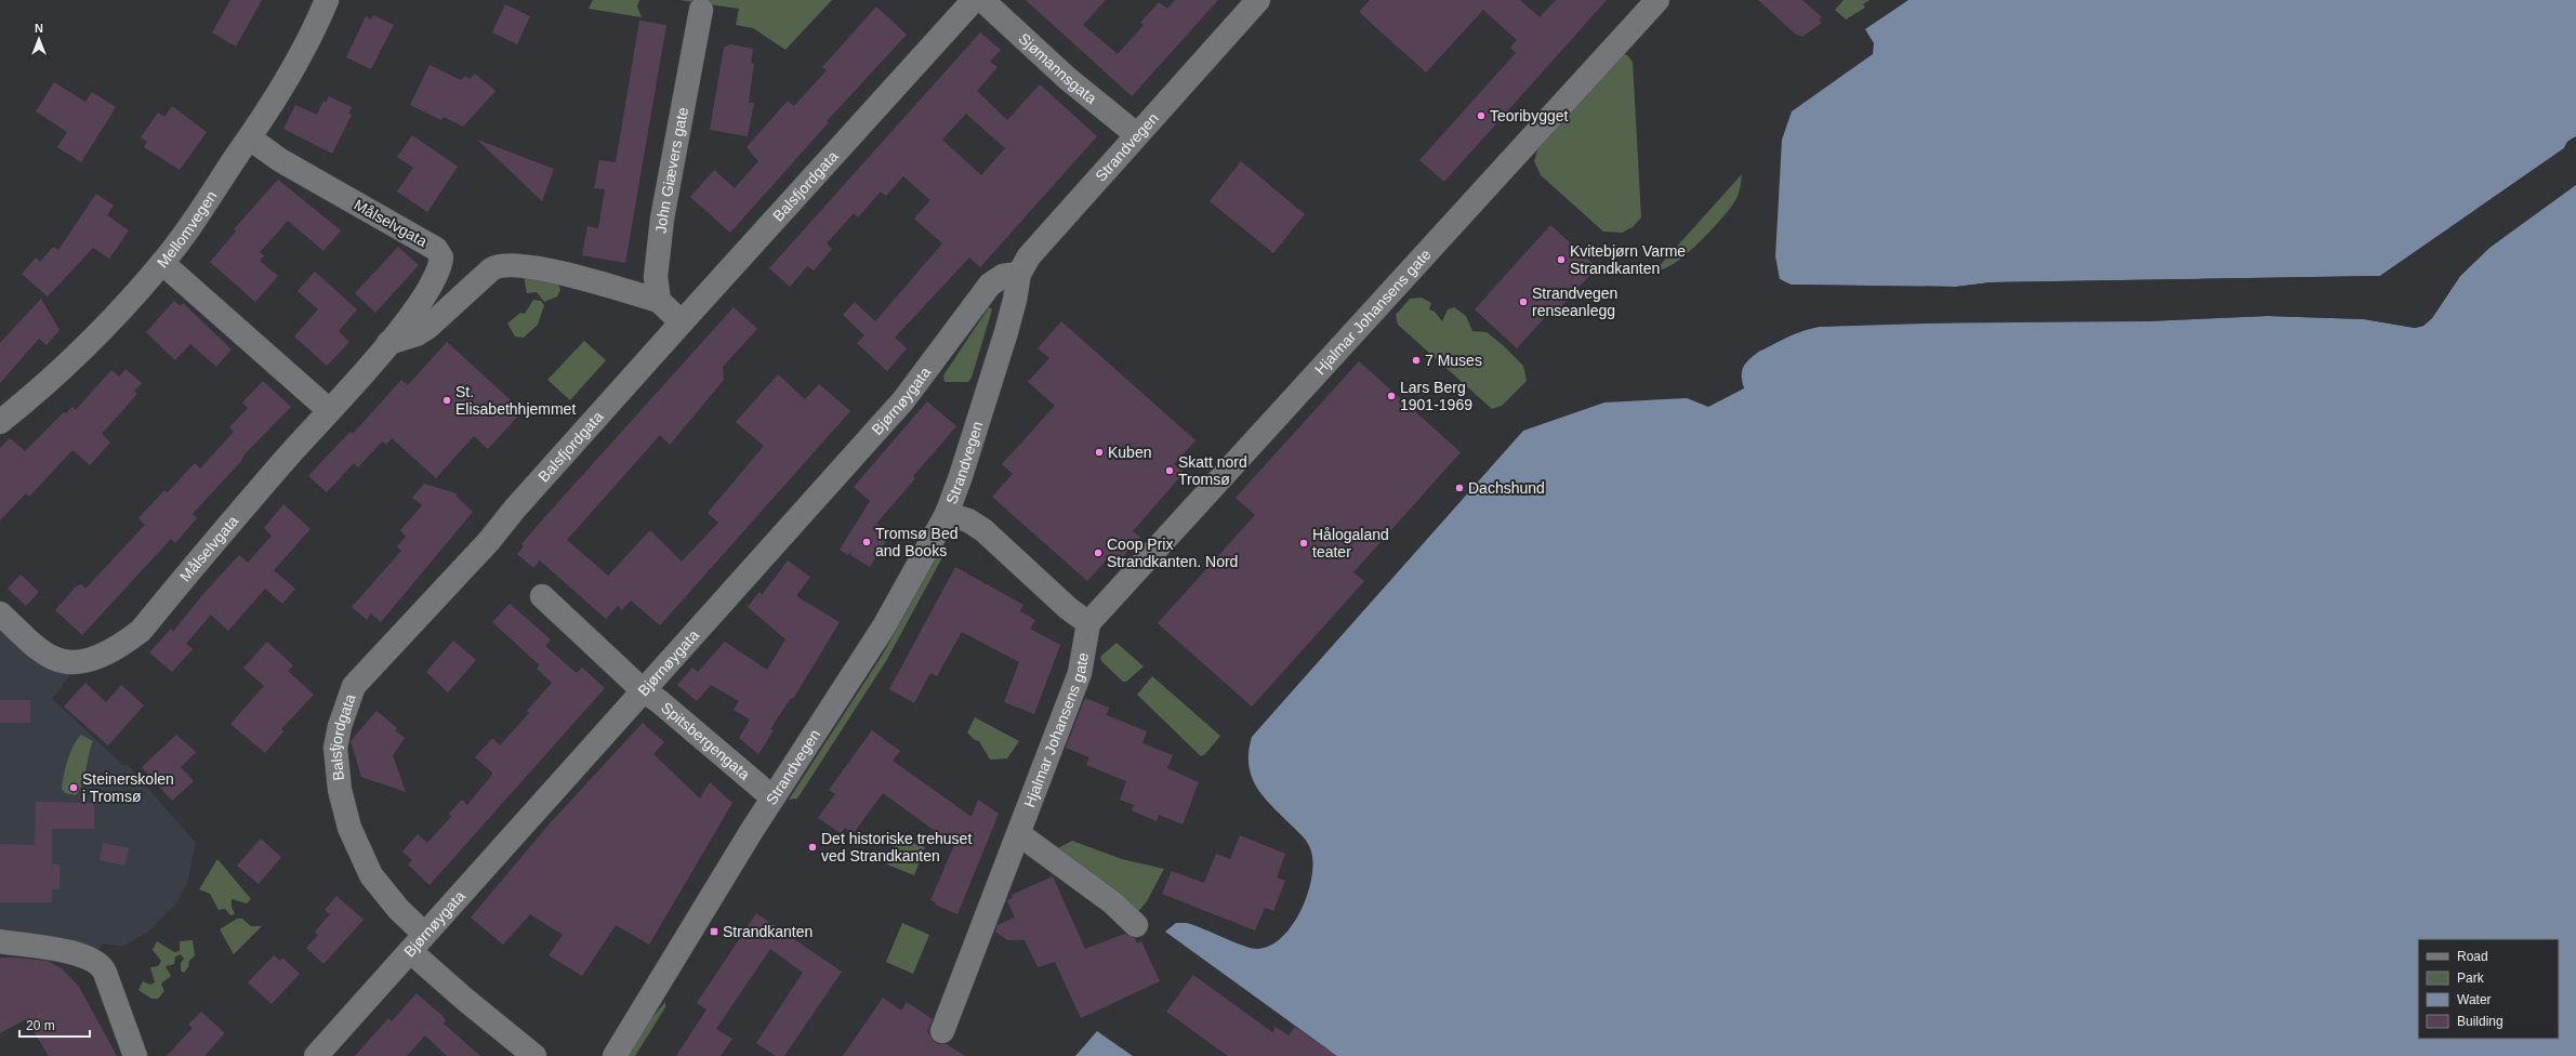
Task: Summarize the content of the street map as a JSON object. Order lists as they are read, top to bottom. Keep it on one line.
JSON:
{"streets":{"street":["Sjømannsgata","Strandvegen","John Giævers gate","Balsfjordgata","Målselvgata","Mellomvegen","Hjalmar Johansens gate","Bjørnøygata","Spitsbergengata"]},"crossings":[["Sjømannsgata","Strandvegen"],["Strandvegen","Bjørnøygata"],["Strandvegen","Spitsbergengata"],["Balsfjordgata","Bjørnøygata"],["Målselvgata","Mellomvegen"],["Bjørnøygata","Spitsbergengata"]],"places":{"other":["Teoribygget","Kvitebjørn Varme Strandkanten","Strandvegen renseanlegg","7 Muses","Lars Berg 1901-1969","St. Elisabethhjemmet","Kuben","Skatt nord Tromsø","Dachshund","Tromsø Bed and Books","Hålogaland teater","Coop Prix Strandkanten. Nord","Steinerskolen i Tromsø","Det historiske trehuset ved Strandkanten"],"transit":["Strandkanten"]},"legend":["Road","Park","Water","Building"],"scale_bar":"20 m","north":"top"}
